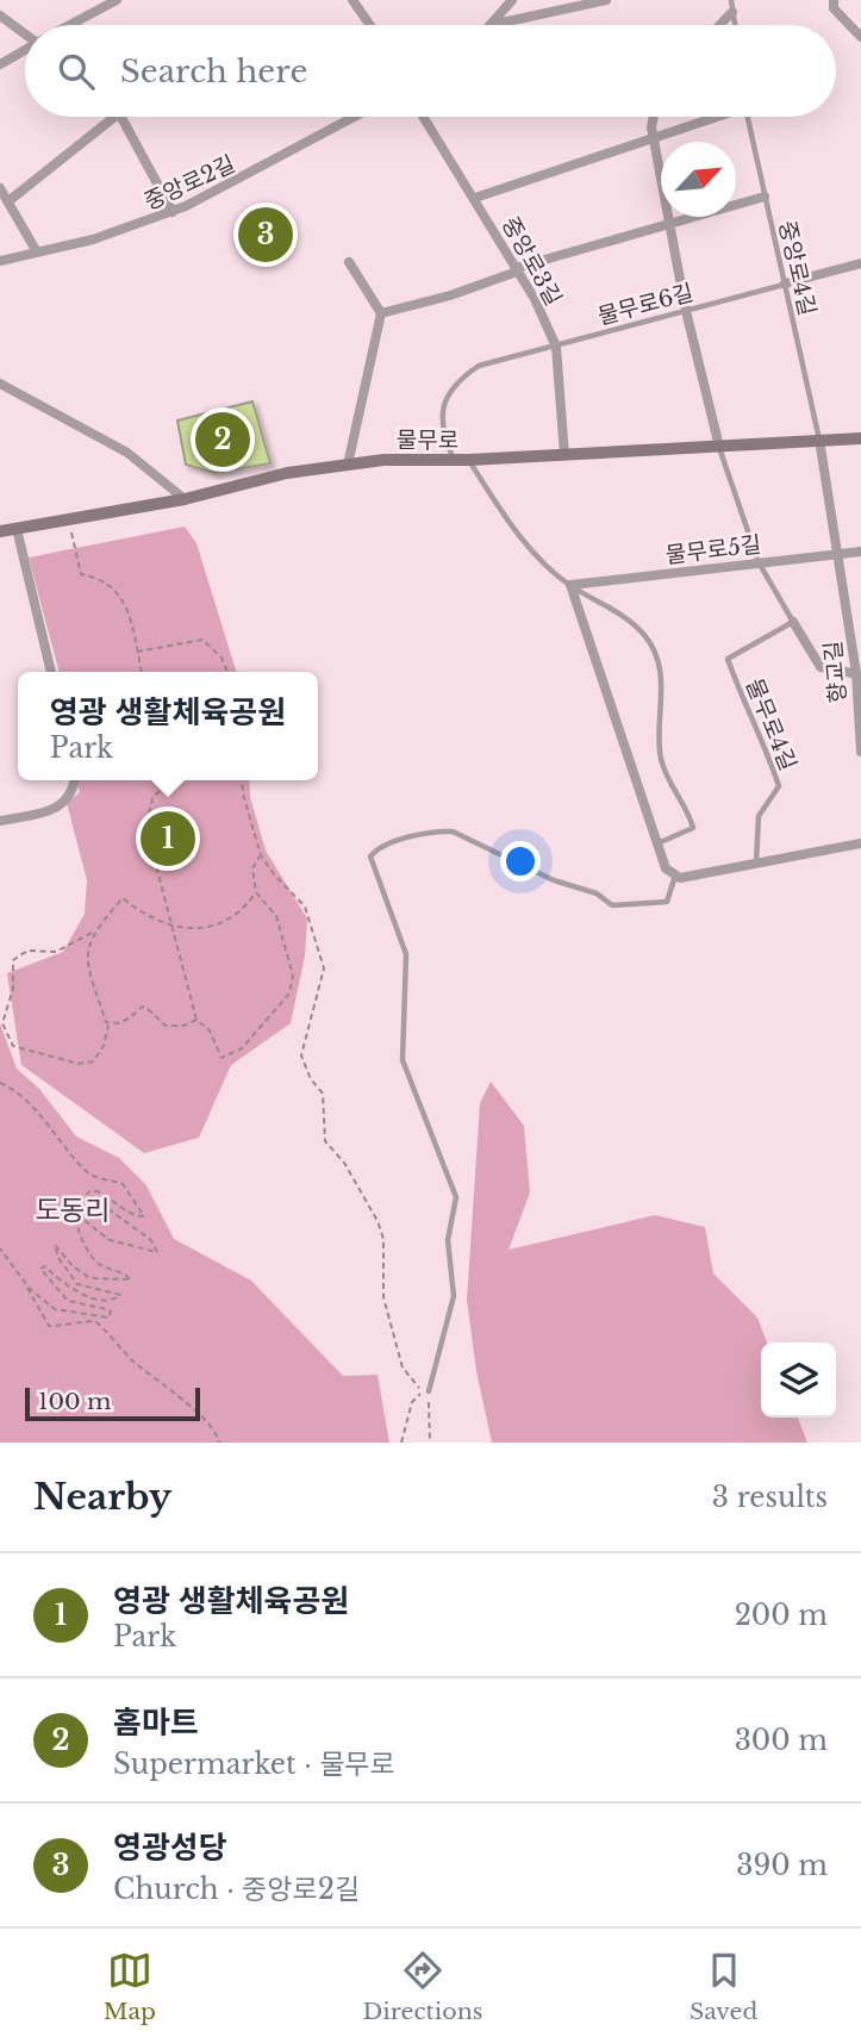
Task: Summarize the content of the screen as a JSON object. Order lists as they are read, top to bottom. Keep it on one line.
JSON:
{"streets":{"main road":["물무로"],"street":["중앙로2길","중앙로3길","물무로5길","향교길"],"lane":["중앙로4길","물무로6길","물무로4길"]},"crossings":[["중앙로3길","물무로6길"],["중앙로3길","물무로"],["중앙로4길","물무로6길"],["중앙로4길","물무로"],["중앙로4길","향교길"],["물무로6길","물무로"],["물무로","향교길"],["물무로5길","향교길"]],"districts":["도동리"],"scale_bar":"100 m","north":"top right","page":{"search":"Search here","pins":["3","2","1"],"popup":["영광 생활체육공원","Park"],"scale":"100 m","heading":["Nearby","3 results"],"list":[{"mark":"1","name":"영광 생활체육공원","note":"Park","value":"200 m"},{"mark":"2","name":"홈마트","note":"Supermarket · 물무로","value":"300 m"},{"mark":"3","name":"영광성당","note":"Church · 중앙로2길","value":"390 m"}],"nav":["Map","Directions","Saved"]}}
